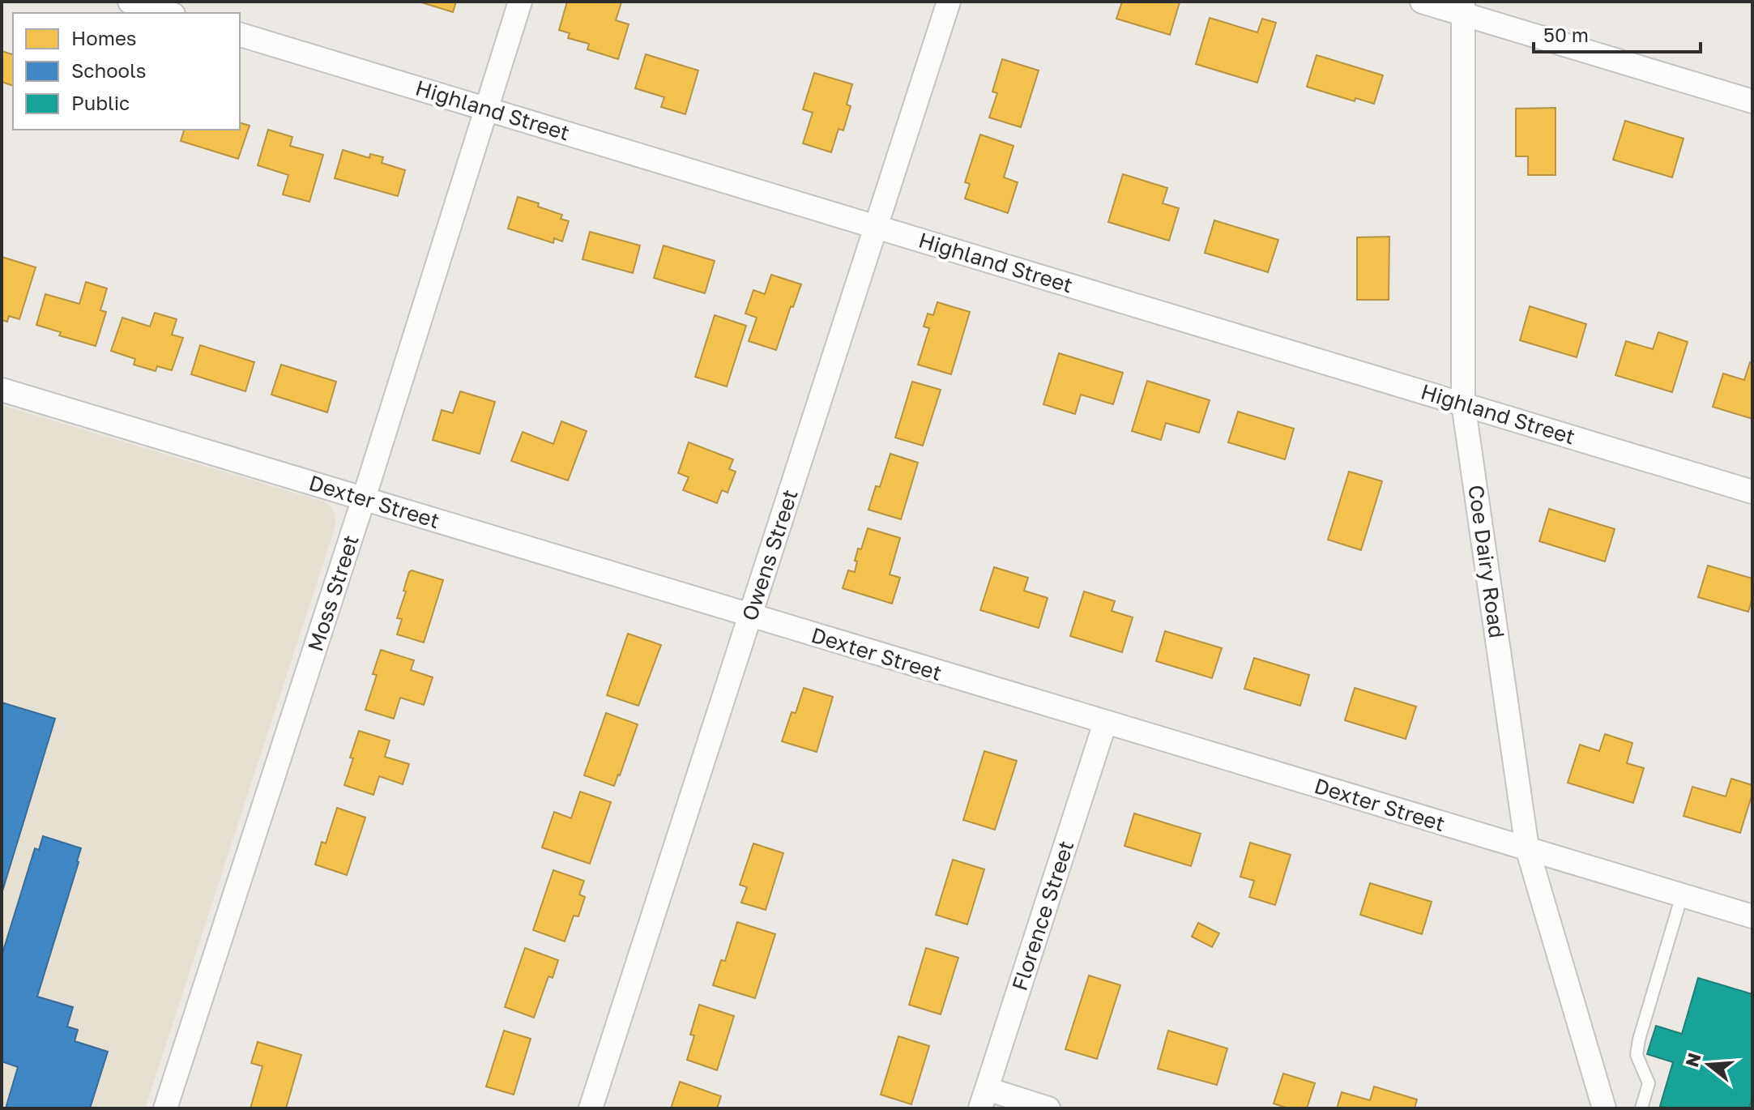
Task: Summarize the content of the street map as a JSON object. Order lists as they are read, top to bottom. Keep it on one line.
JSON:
{"streets":{"street":["Highland Street","Dexter Street","Owens Street","Coe Dairy Road","Moss Street","Florence Street"]},"crossings":[["Highland Street","Owens Street"],["Highland Street","Coe Dairy Road"],["Highland Street","Moss Street"],["Dexter Street","Owens Street"],["Dexter Street","Coe Dairy Road"],["Dexter Street","Moss Street"],["Dexter Street","Florence Street"]],"legend":["Homes","Schools","Public"],"scale_bar":"50 m","north":"left"}
